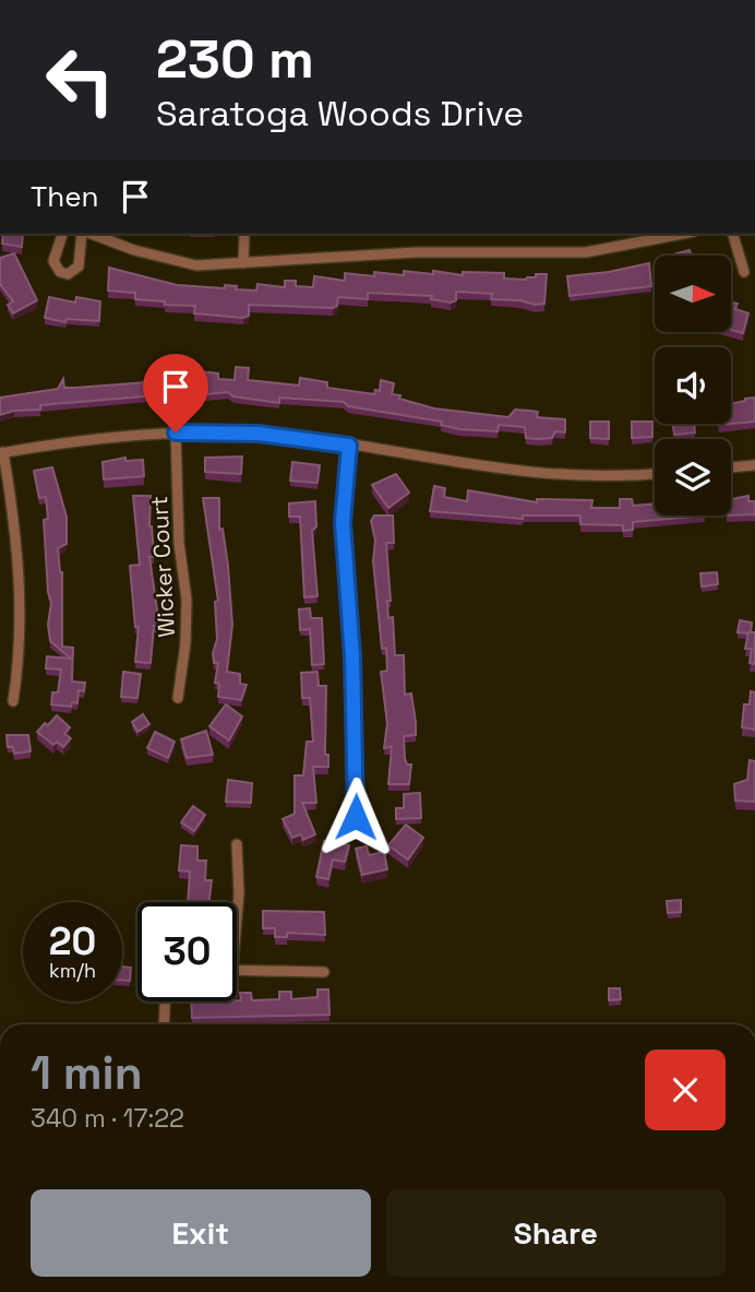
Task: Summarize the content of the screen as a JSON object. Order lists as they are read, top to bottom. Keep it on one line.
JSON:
{"streets":{"street":["Wicker Court"]},"north":"right","page":{"turn":["230 m","Saratoga Woods Drive"],"then":"Then","speed":"20 km/h","limit":"30","heading":["1 min","340 m · 17:22"],"buttons":["Exit","Share"]}}
